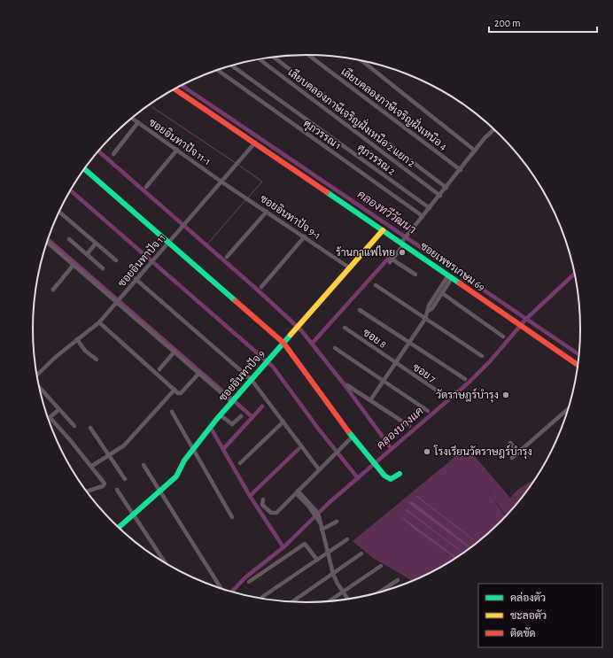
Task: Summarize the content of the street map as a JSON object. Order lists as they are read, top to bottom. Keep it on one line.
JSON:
{"streets":{"street":["เลียบคลองภาษีเจริญฝั่งเหนือ 4","เลียบคลองภาษีเจริญฝั่งเหนือ 2 แยก 2","ศุภวรรณ 1","ซอยอินทาปัจ 11-1","ศุภวรรณ 2","ซอยอินทาปัจ 9-1","ซอยอินทาปัจ 11","ซอยเพชรเกษม 69","ซอย 8","ซอย 7","ซอยอินทาปัจ 9"]},"crossings":[["ซอยอินทาปัจ 11-1","ซอยอินทาปัจ 9-1"],["ซอยอินทาปัจ 11-1","ซอยอินทาปัจ 11"],["ซอยอินทาปัจ 9-1","ซอยอินทาปัจ 11"],["ซอยอินทาปัจ 9-1","ซอยอินทาปัจ 9"],["ซอยอินทาปัจ 11","ซอยเพชรเกษม 69"],["ซอยเพชรเกษม 69","ซอยอินทาปัจ 9"],["ซอย 8","ซอย 7"]],"water":["คลองทวีวัฒนา","คลองบางแค"],"places":["ร้านกาแฟไทย","วัดราษฎร์บำรุง","โรงเรียนวัดราษฎร์บำรุง"],"legend":["คล่องตัว","ชะลอตัว","ติดขัด"],"scale_bar":"200 m"}
